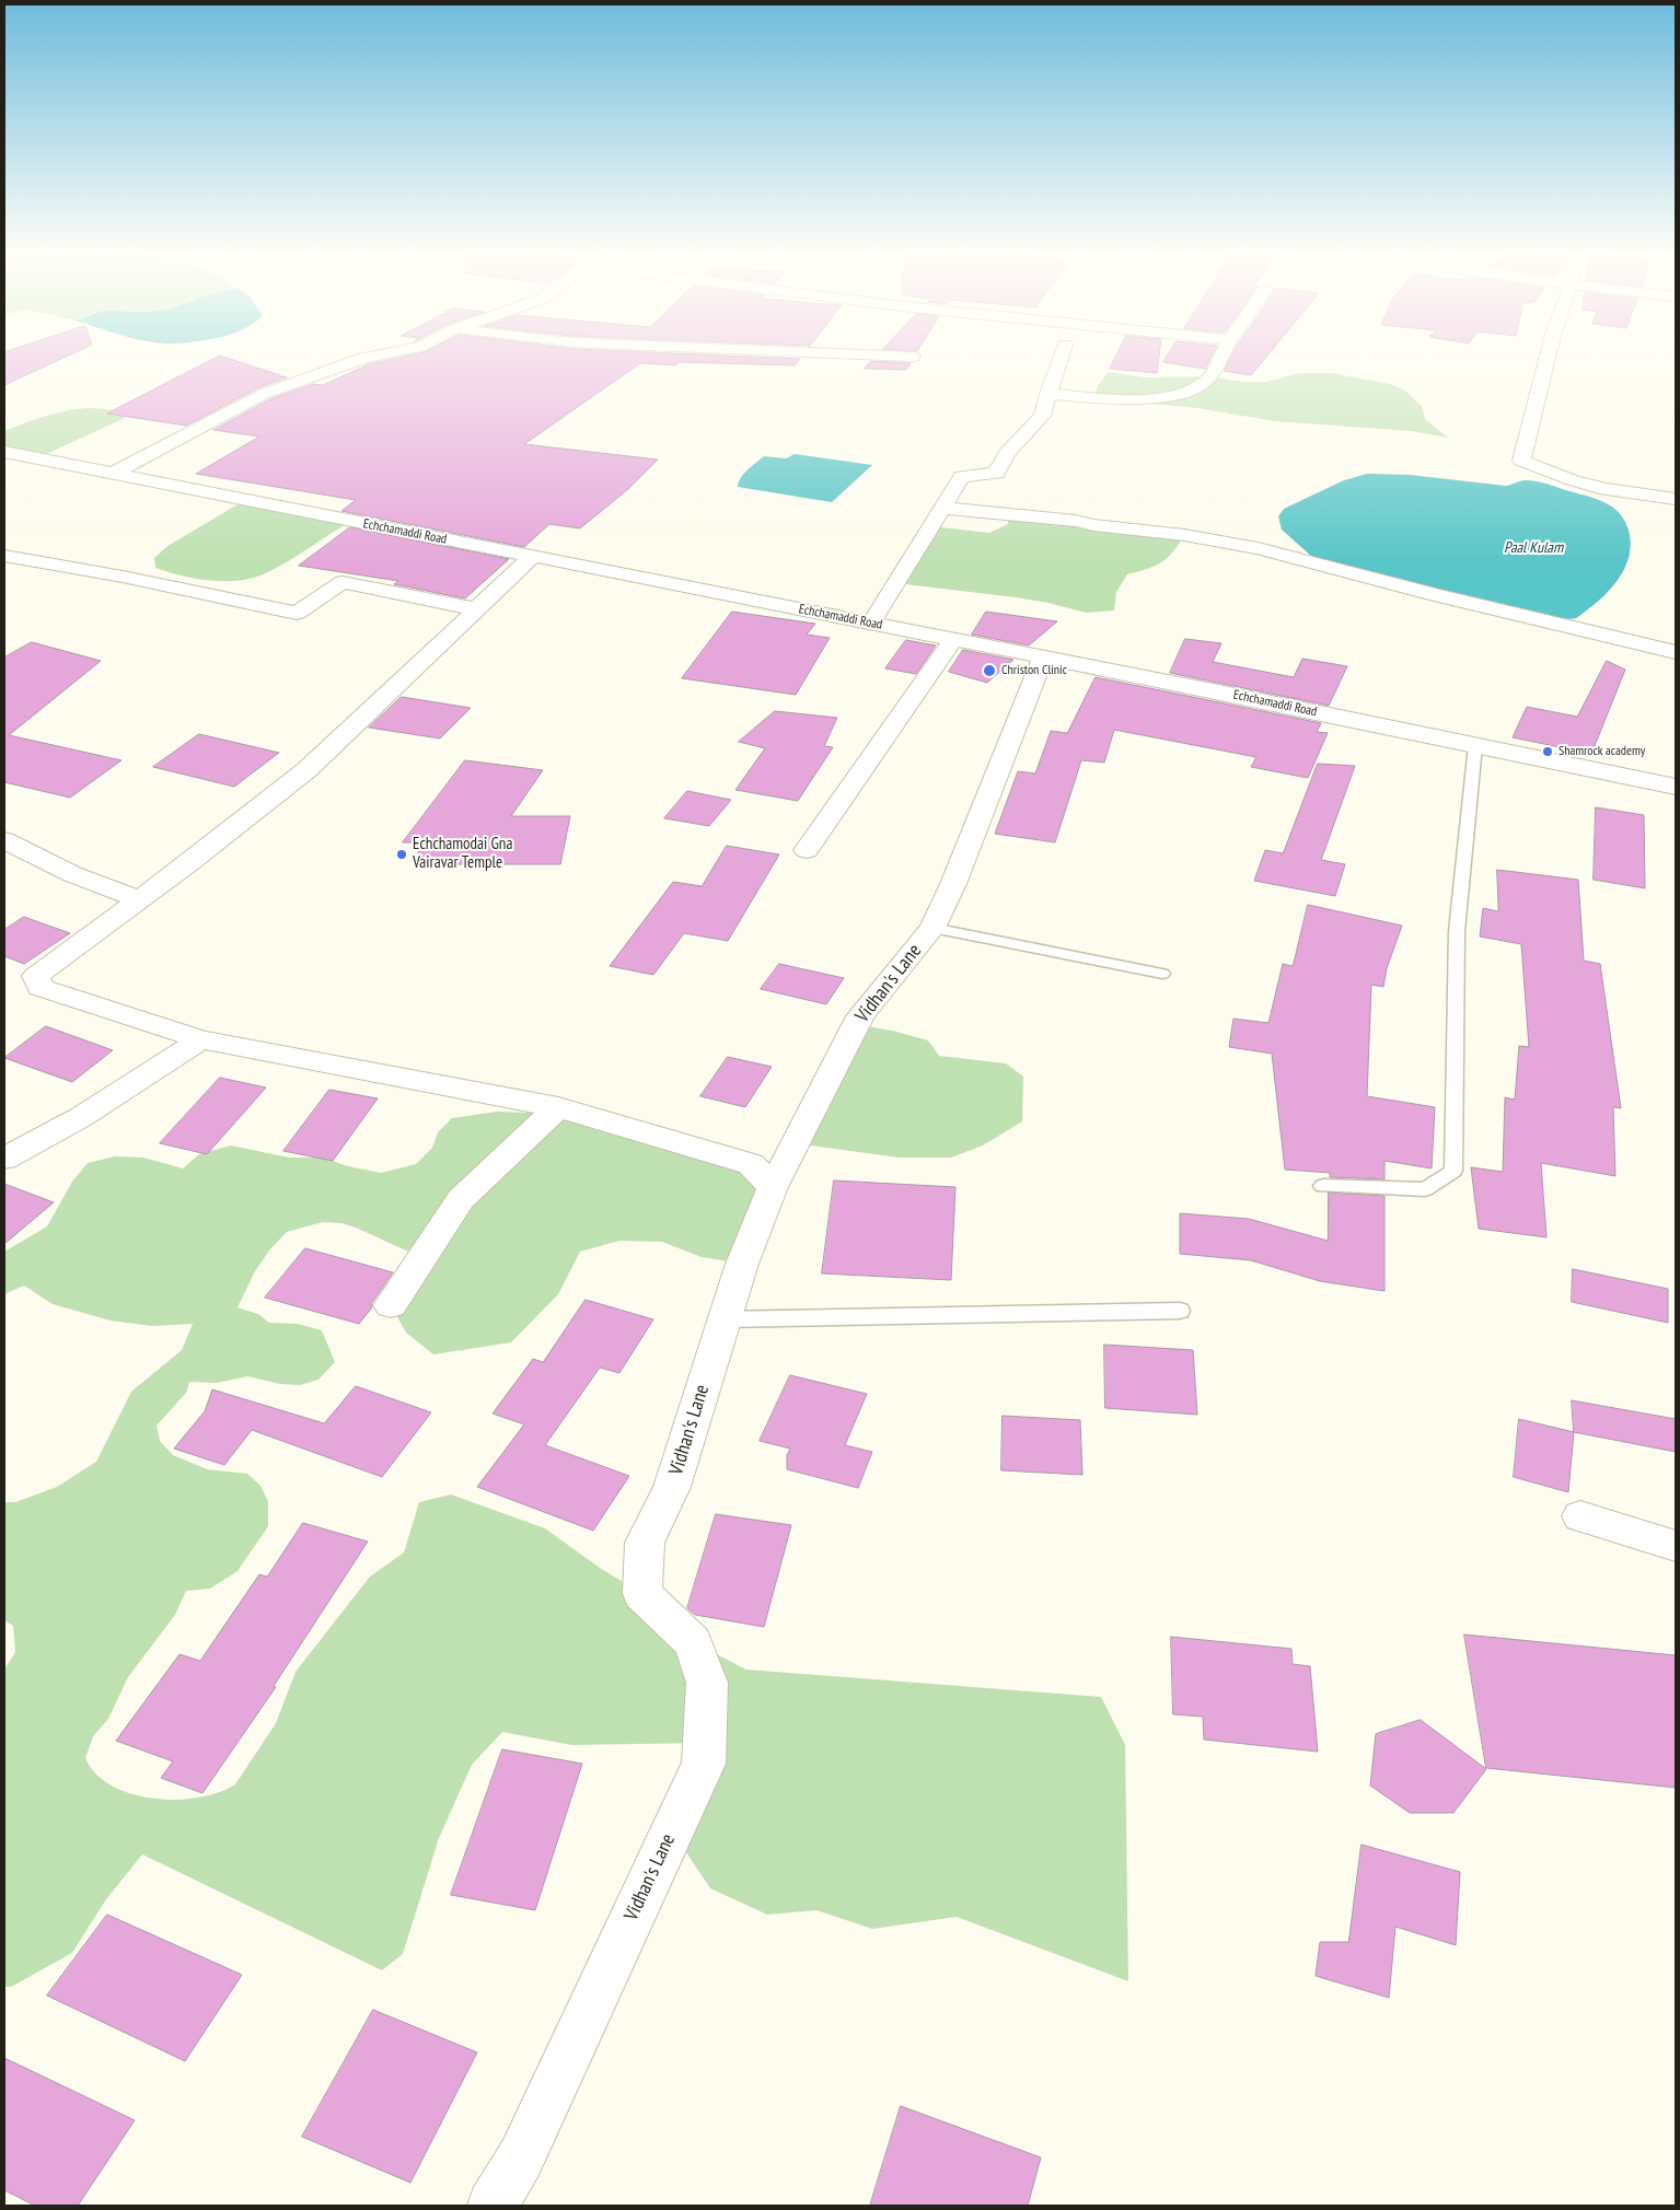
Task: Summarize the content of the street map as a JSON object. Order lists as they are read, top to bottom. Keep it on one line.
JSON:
{"streets":{"street":["Echchamaddi Road","Vidhan's Lane"]},"crossings":[["Echchamaddi Road","Vidhan's Lane"]],"water":["Paal Kulam"],"places":["Christon Clinic","Shamrock academy","Echchamodai Gna Vairavar Temple"]}
